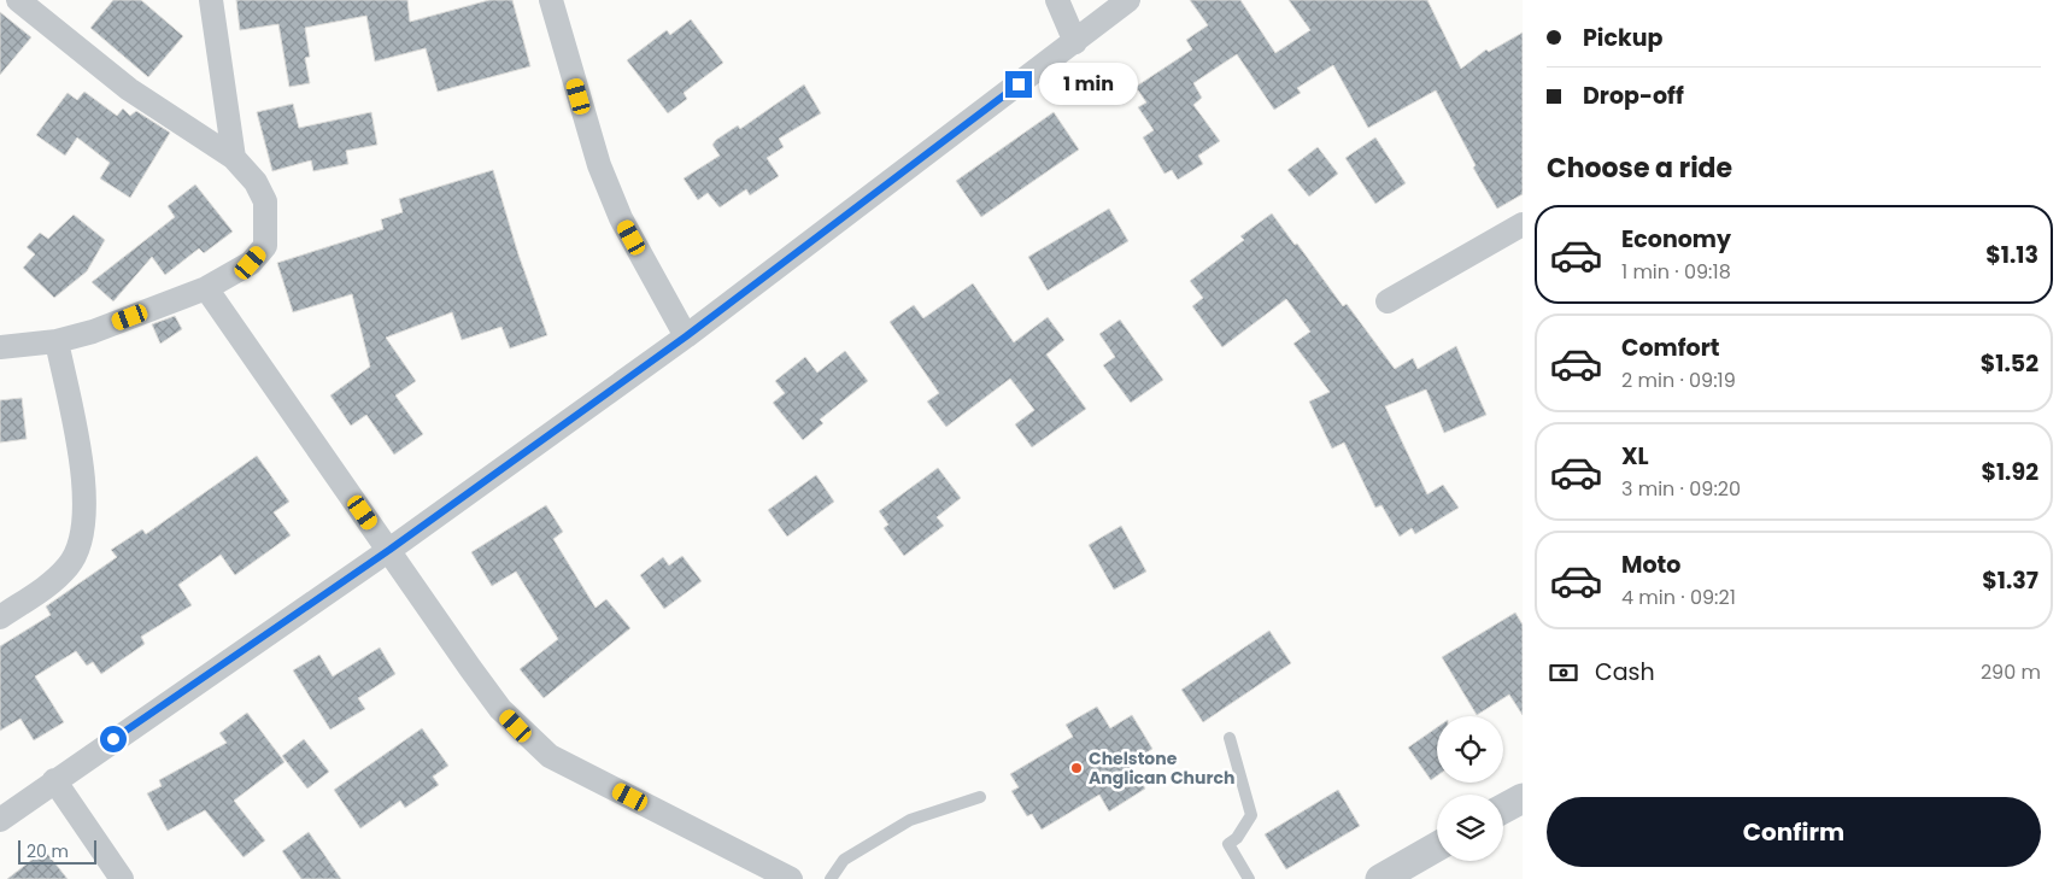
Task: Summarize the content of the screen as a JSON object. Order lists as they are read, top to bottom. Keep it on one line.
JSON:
{"places":["Chelstone Anglican Church"],"scale_bar":"20 m","page":{"banner":["Pickup","Drop-off"],"bubble":"1 min","heading":"Choose a ride","list":[{"name":"Economy","note":"1 min · 09:18","value":"$1.13"},{"name":"Comfort","note":"2 min · 09:19","value":"$1.52"},{"name":"XL","note":"3 min · 09:20","value":"$1.92"},{"name":"Moto","note":"4 min · 09:21","value":"$1.37"}],"pay":["Cash","290 m"],"buttons":"Confirm","scale":"20 m"}}
